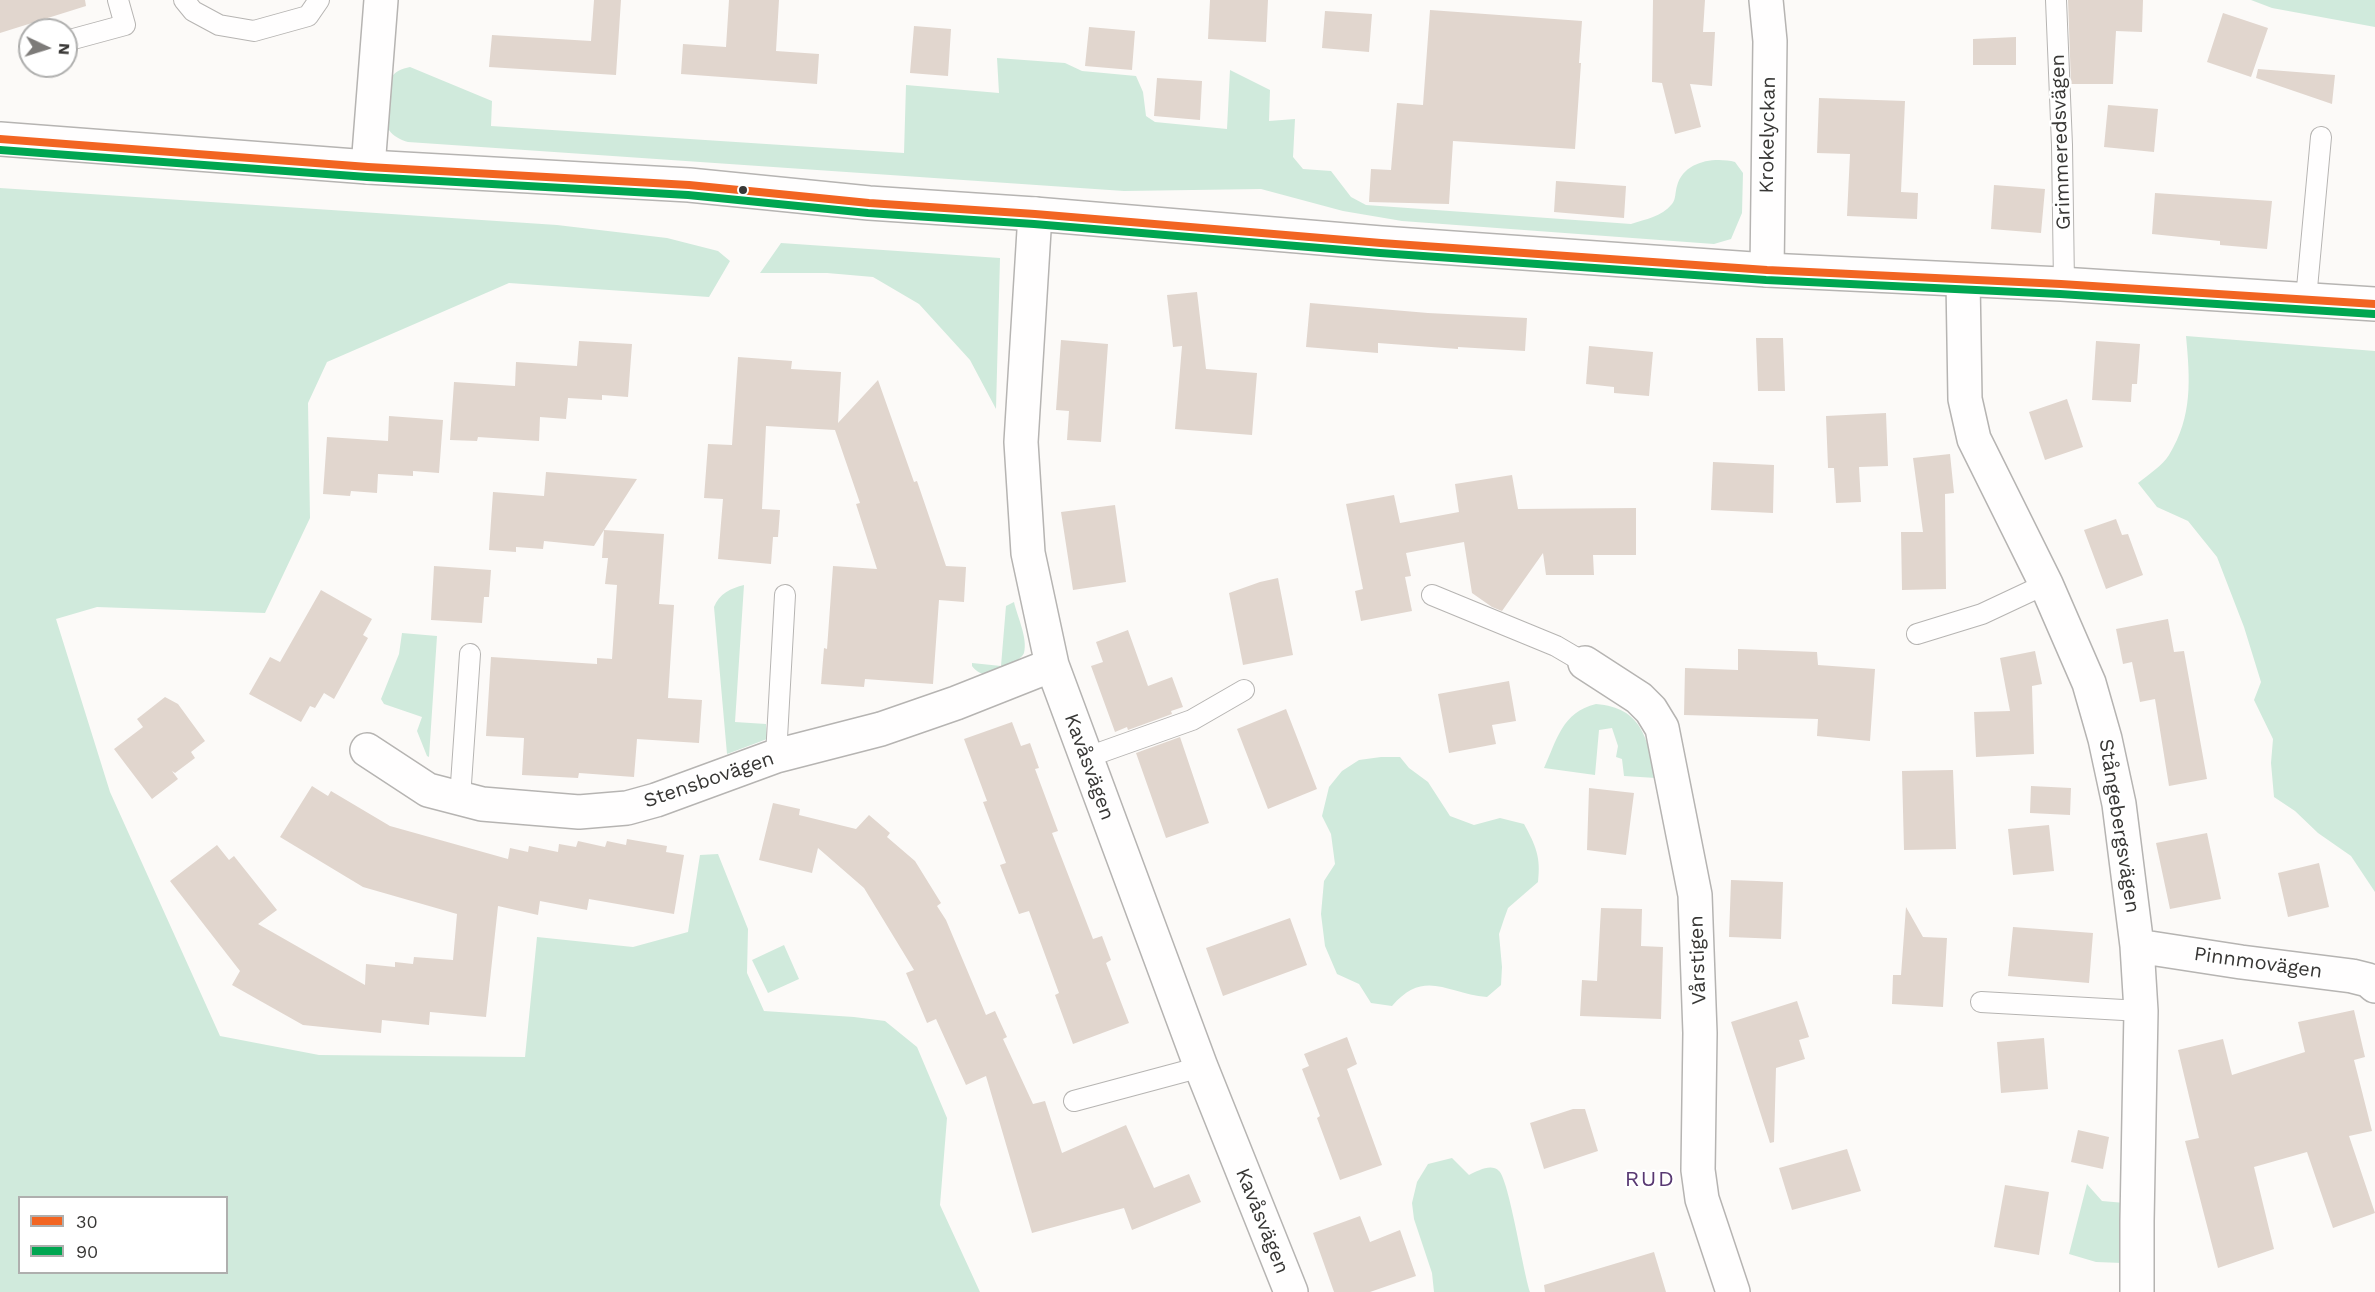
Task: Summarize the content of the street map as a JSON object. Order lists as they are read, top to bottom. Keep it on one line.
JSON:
{"streets":{"street":["Krokelyckan","Kavåsvägen","Stensbovägen","Stångebergsvägen","Vårstigen","Pinnmovägen"],"lane":["Grimmeredsvägen"]},"crossings":[["Kavåsvägen","Stensbovägen"],["Stångebergsvägen","Pinnmovägen"]],"districts":["RUD"],"lines":["transit line 30","transit line 90"],"legend":["30","90"],"north":"right"}
